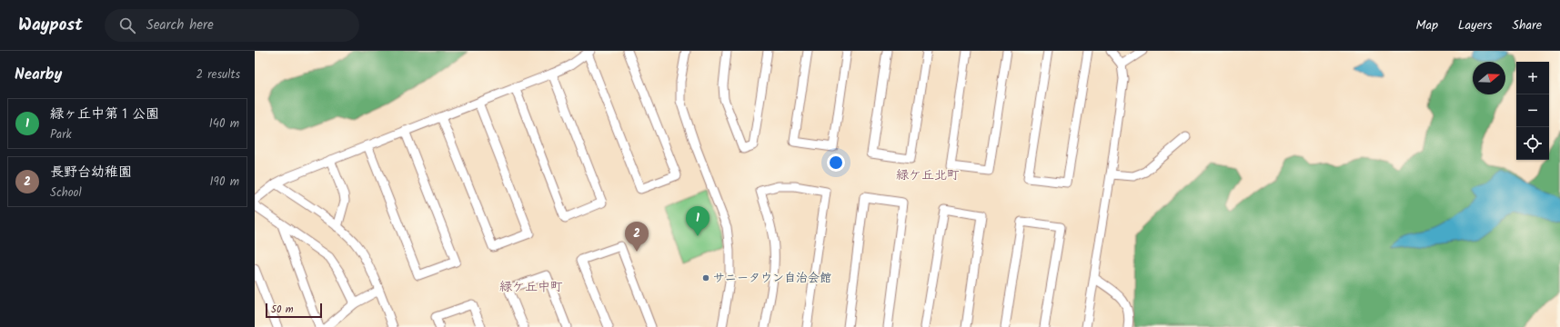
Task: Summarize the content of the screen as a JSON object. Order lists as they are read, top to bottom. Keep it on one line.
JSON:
{"districts":["緑ケ丘北町","緑ケ丘中町"],"places":["サニータウン自治会館"],"scale_bar":"50 m","north":"right","page":{"header":"Waypost","search":"Search here","nav":["Map","Layers","Share"],"heading":["Nearby","2 results"],"map_buttons":["+","−"],"list":[{"mark":"1","name":"緑ヶ丘中第１公園","note":"Park","value":"140 m"},{"mark":"2","name":"長野台幼稚園","note":"School","value":"190 m"}],"pins":["1","2"],"scale":"50 m"}}
